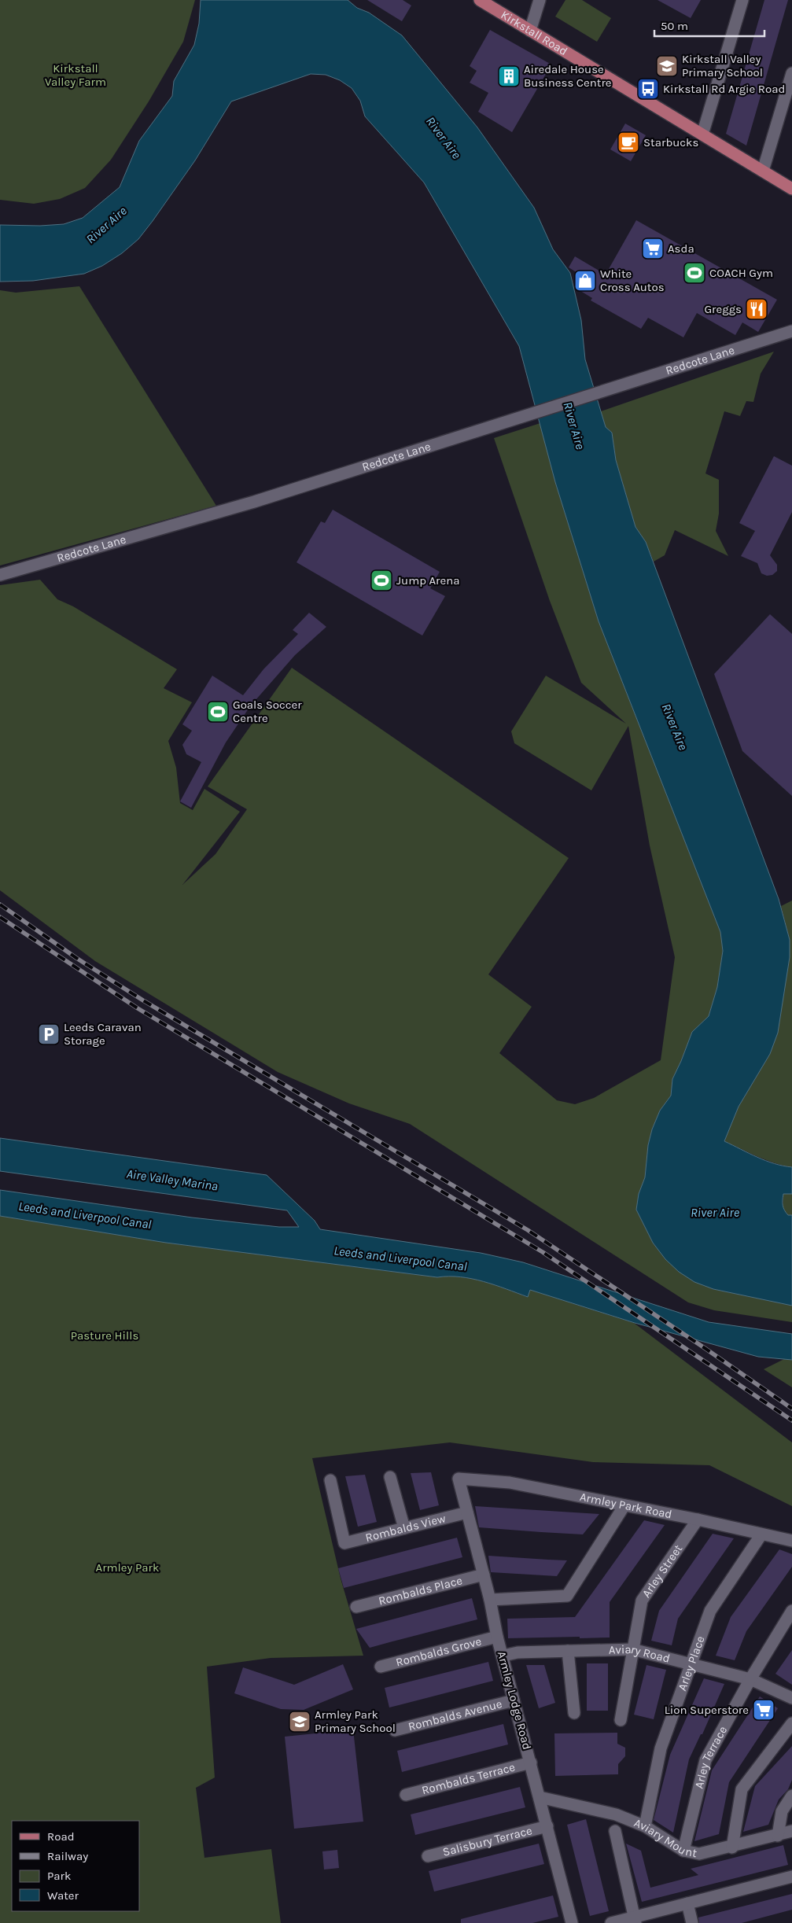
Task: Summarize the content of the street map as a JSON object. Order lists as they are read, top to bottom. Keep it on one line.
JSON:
{"streets":{"main road":["Kirkstall Road"],"street":["Redcote Lane","Armley Park Road","Rombalds View","Arley Street","Rombalds Place","Rombalds Grove","Aviary Road","Arley Place","Armley Lodge Road","Rombalds Avenue","Arley Terrace","Rombalds Terrace","Aviary Mount","Salisbury Terrace"]},"crossings":[["Armley Park Road","Arley Street"],["Armley Park Road","Arley Place"],["Armley Park Road","Armley Lodge Road"],["Rombalds View","Armley Lodge Road"],["Arley Street","Aviary Road"],["Rombalds Place","Armley Lodge Road"],["Rombalds Grove","Armley Lodge Road"],["Aviary Road","Arley Place"],["Aviary Road","Armley Lodge Road"],["Aviary Road","Arley Terrace"],["Arley Place","Aviary Mount"],["Armley Lodge Road","Rombalds Avenue"],["Armley Lodge Road","Rombalds Terrace"],["Armley Lodge Road","Aviary Mount"],["Armley Lodge Road","Salisbury Terrace"],["Arley Terrace","Aviary Mount"]],"water":["River Aire","Aire Valley Marina","Leeds and Liverpool Canal"],"parks":["Kirkstall Valley Farm","Pasture Hills","Armley Park"],"places":{"school or university":["Kirkstall Valley Primary School","Armley Park Primary School"],"building":["Airedale House Business Centre"],"bus stop":["Kirkstall Rd Argie Road"],"cafe":["Starbucks"],"supermarket":["Asda","Lion Superstore"],"sports":["COACH Gym","Jump Arena","Goals Soccer Centre"],"shop":["White Cross Autos"],"restaurant":["Greggs"],"parking":["Leeds Caravan Storage"]},"legend":["Road","Railway","Park","Water"],"scale_bar":"50 m"}
